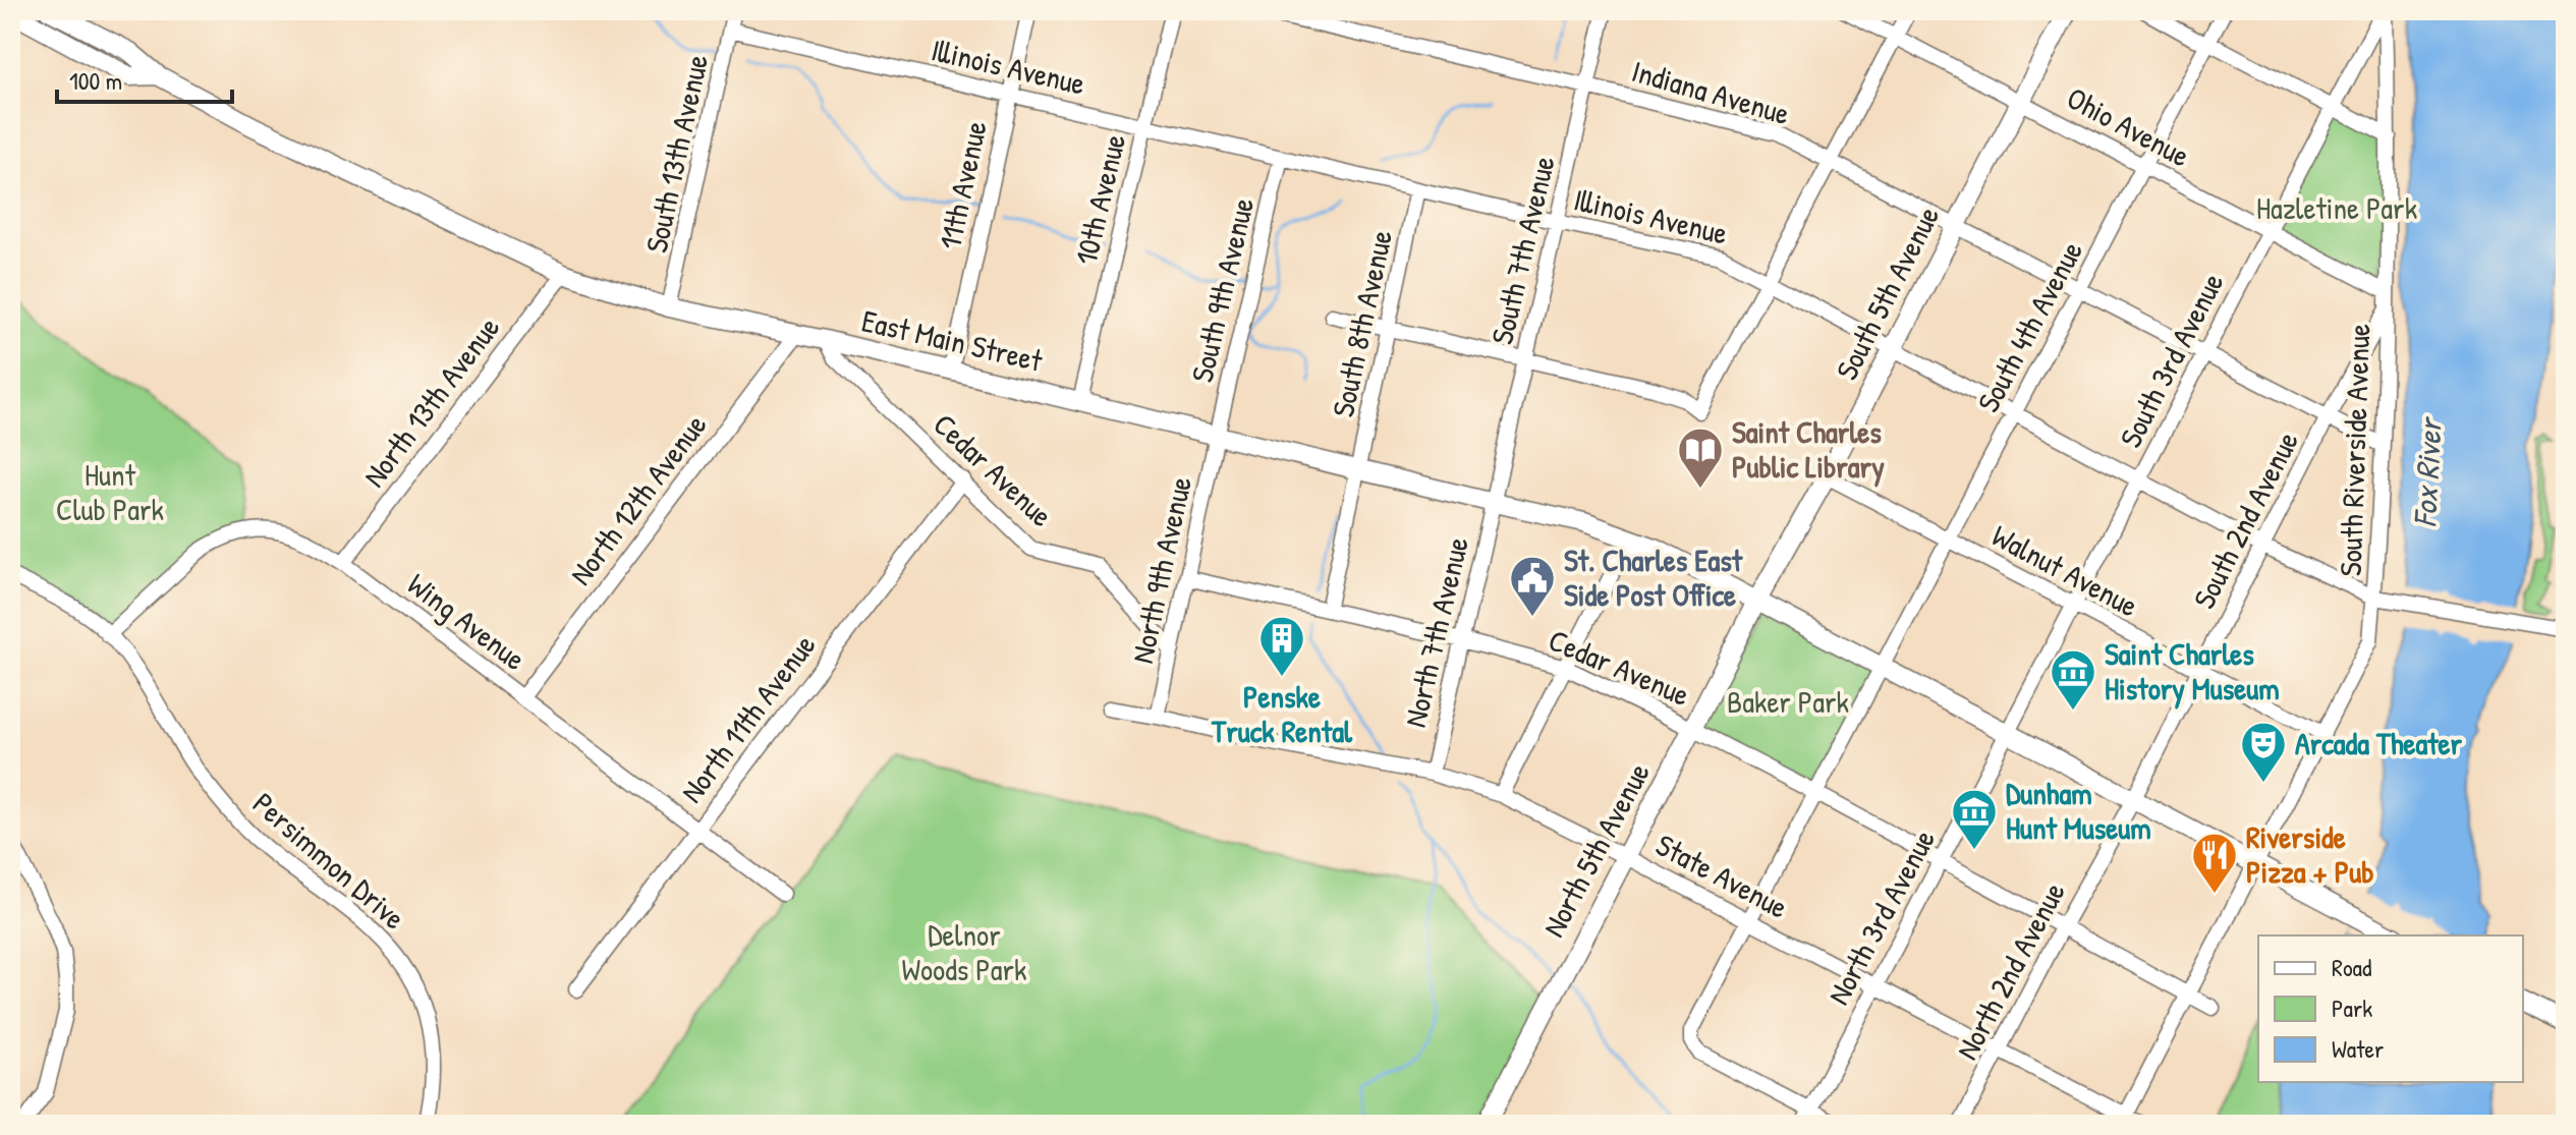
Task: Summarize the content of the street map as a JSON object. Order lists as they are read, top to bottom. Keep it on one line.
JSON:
{"streets":{"main road":["South 5th Avenue","East Main Street","North 5th Avenue"],"street":["Illinois Avenue","Indiana Avenue","Ohio Avenue","South 13th Avenue","11th Avenue","10th Avenue","South 7th Avenue","South 9th Avenue","South 8th Avenue","South 4th Avenue","South 3rd Avenue","North 13th Avenue","South Riverside Avenue","Cedar Avenue","North 12th Avenue","South 2nd Avenue","North 9th Avenue","Walnut Avenue","Wing Avenue","North 7th Avenue","North 11th Avenue","Persimmon Drive","State Avenue","North 3rd Avenue","North 2nd Avenue"]},"crossings":[["Illinois Avenue","South 13th Avenue"],["Illinois Avenue","11th Avenue"],["Illinois Avenue","10th Avenue"],["Illinois Avenue","South 7th Avenue"],["Illinois Avenue","South 9th Avenue"],["Illinois Avenue","South 5th Avenue"],["Illinois Avenue","South 8th Avenue"],["Illinois Avenue","South 4th Avenue"],["Illinois Avenue","South 3rd Avenue"],["Illinois Avenue","South Riverside Avenue"],["Illinois Avenue","South 2nd Avenue"],["Indiana Avenue","South 7th Avenue"],["Indiana Avenue","South 5th Avenue"],["Indiana Avenue","South 4th Avenue"],["Indiana Avenue","South 3rd Avenue"],["Indiana Avenue","South Riverside Avenue"],["Indiana Avenue","South 2nd Avenue"],["Ohio Avenue","South 5th Avenue"],["Ohio Avenue","South 4th Avenue"],["Ohio Avenue","South 3rd Avenue"],["Ohio Avenue","South Riverside Avenue"],["South 13th Avenue","East Main Street"],["11th Avenue","East Main Street"],["10th Avenue","East Main Street"],["South 7th Avenue","East Main Street"],["South 7th Avenue","North 7th Avenue"],["South 9th Avenue","East Main Street"],["South 9th Avenue","North 9th Avenue"],["South 5th Avenue","East Main Street"],["South 5th Avenue","Walnut Avenue"],["South 5th Avenue","North 5th Avenue"],["South 8th Avenue","East Main Street"],["South 8th Avenue","Cedar Avenue"],["South 4th Avenue","East Main Street"],["South 4th Avenue","Cedar Avenue"],["South 4th Avenue","Walnut Avenue"],["South 4th Avenue","State Avenue"],["South 4th Avenue","North 3rd Avenue"],["East Main Street","South 3rd Avenue"],["East Main Street","North 13th Avenue"],["East Main Street","South Riverside Avenue"],["East Main Street","Cedar Avenue"],["East Main Street","North 12th Avenue"],["East Main Street","South 2nd Avenue"],["East Main Street","North 9th Avenue"],["East Main Street","North 7th Avenue"],["East Main Street","North 5th Avenue"],["East Main Street","North 3rd Avenue"],["East Main Street","North 2nd Avenue"],["South 3rd Avenue","South Riverside Avenue"],["South 3rd Avenue","Walnut Avenue"],["South 3rd Avenue","North 3rd Avenue"],["North 13th Avenue","Wing Avenue"],["South Riverside Avenue","Cedar Avenue"],["South Riverside Avenue","South 2nd Avenue"],["South Riverside Avenue","Walnut Avenue"],["South Riverside Avenue","State Avenue"],["Cedar Avenue","North 9th Avenue"],["Cedar Avenue","North 7th Avenue"],["Cedar Avenue","North 11th Avenue"],["Cedar Avenue","North 5th Avenue"],["Cedar Avenue","North 3rd Avenue"],["Cedar Avenue","North 2nd Avenue"],["North 12th Avenue","Wing Avenue"],["South 2nd Avenue","Walnut Avenue"],["South 2nd Avenue","North 2nd Avenue"],["North 9th Avenue","State Avenue"],["Wing Avenue","North 11th Avenue"],["Wing Avenue","Persimmon Drive"],["North 7th Avenue","State Avenue"],["North 5th Avenue","State Avenue"],["State Avenue","North 3rd Avenue"],["State Avenue","North 2nd Avenue"]],"water":["Fox River"],"parks":["Hazletine Park","Hunt Club Park","Baker Park","Delnor Woods Park"],"places":{"library":["Saint Charles Public Library"],"public building":["St. Charles East Side Post Office"],"building":["Penske Truck Rental"],"museum":["Saint Charles History Museum","Dunham Hunt Museum"],"theatre":["Arcada Theater"],"restaurant":["Riverside Pizza + Pub"]},"legend":["Road","Park","Water"],"scale_bar":"100 m"}
